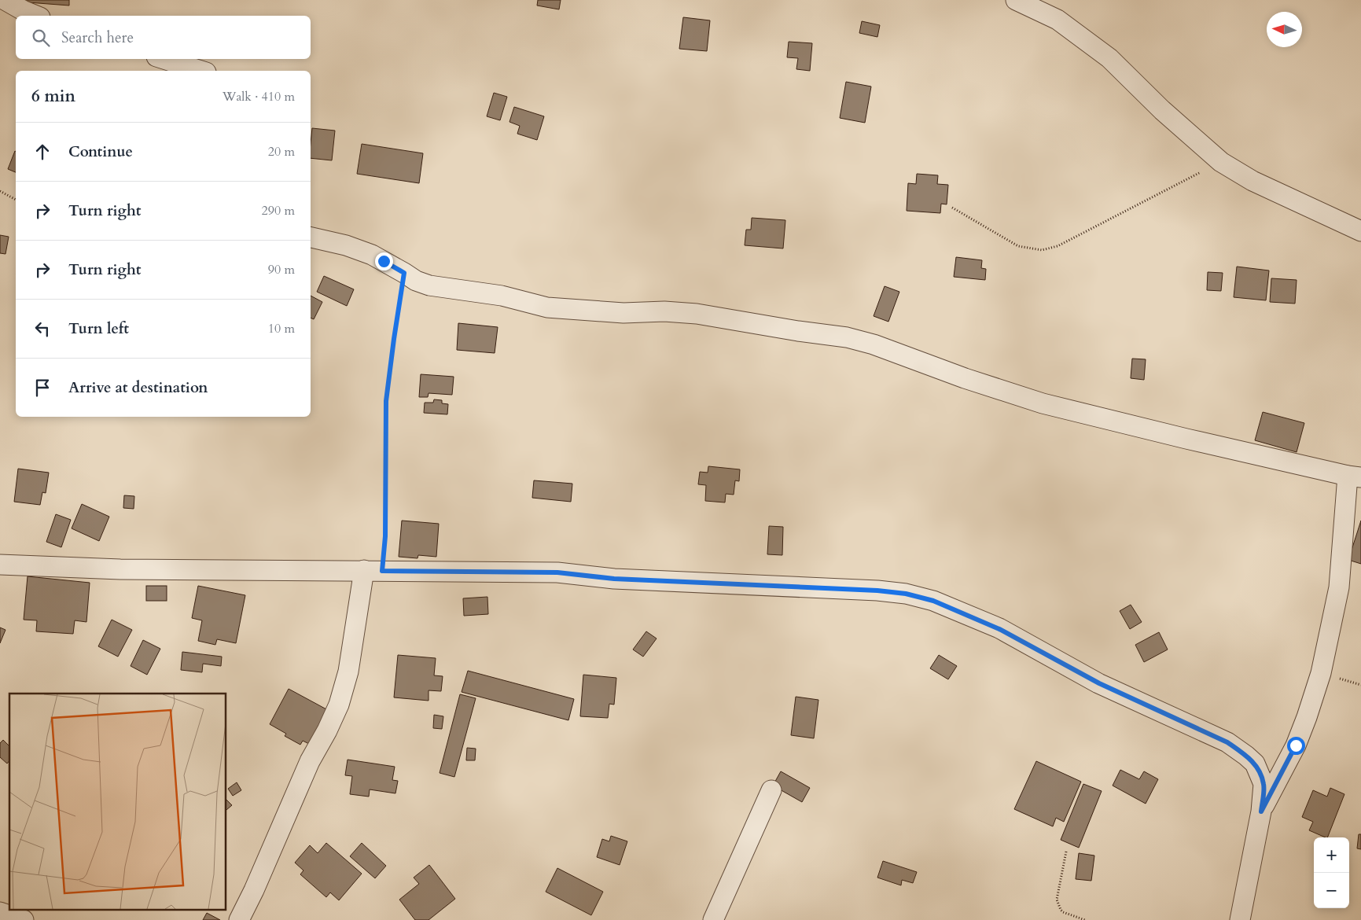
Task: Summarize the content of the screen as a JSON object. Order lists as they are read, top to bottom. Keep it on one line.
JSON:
{"north":"left","page":{"search":"Search here","heading":["6 min","Walk · 410 m"],"list":[["Continue","20 m"],["Turn right","290 m"],["Turn right","90 m"],["Turn left","10 m"],"Arrive at destination"],"map_buttons":["+","−"]}}
